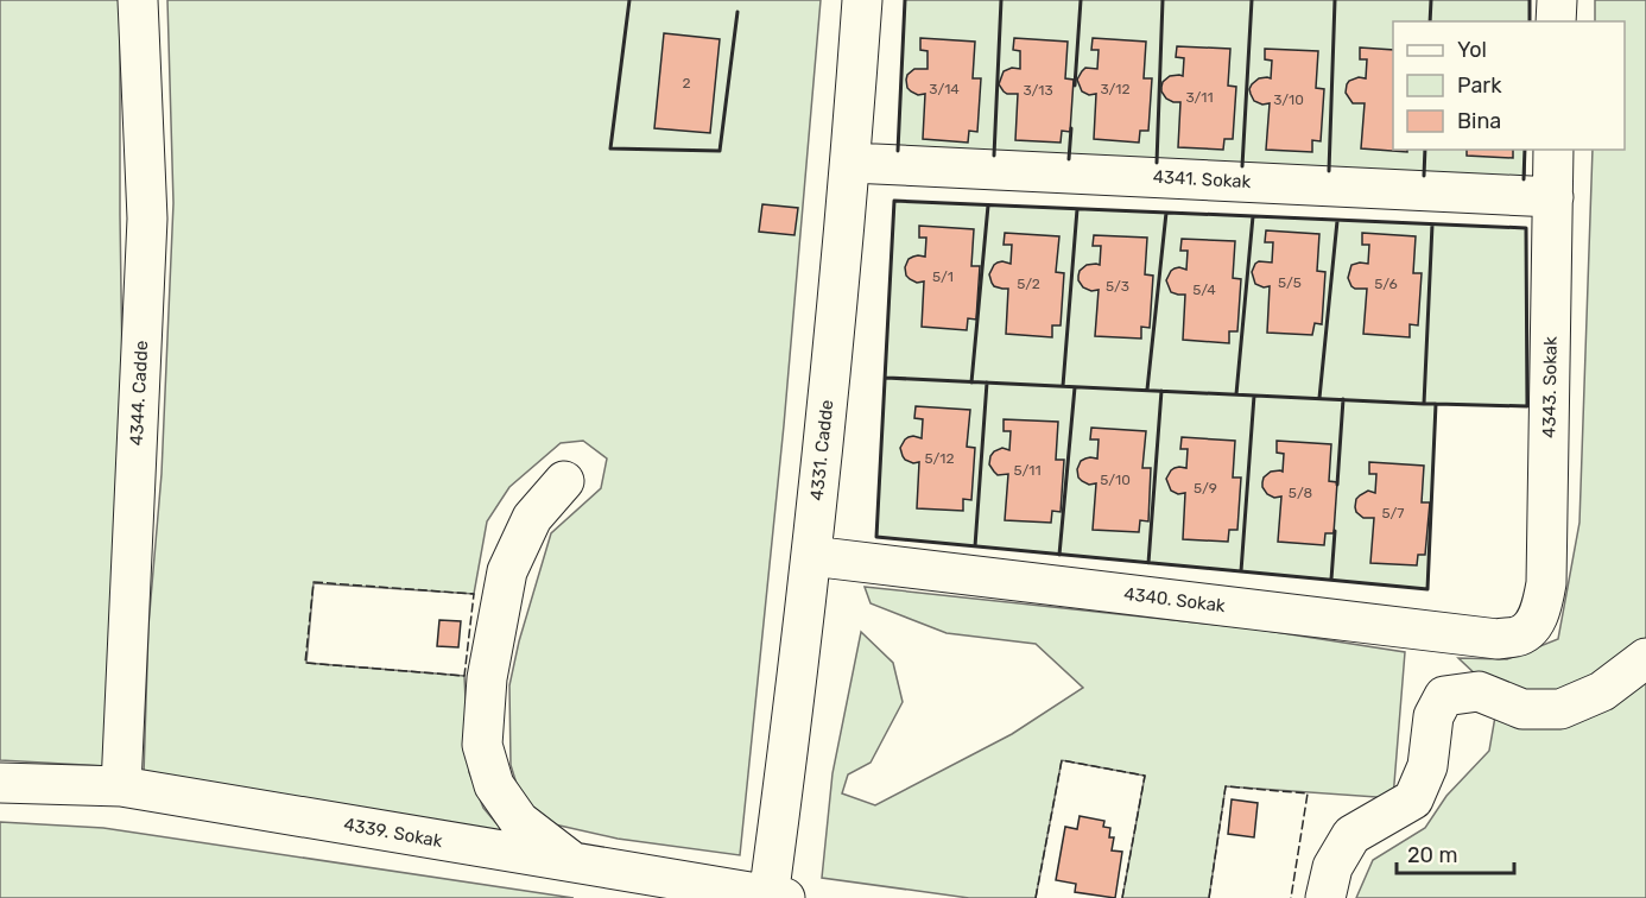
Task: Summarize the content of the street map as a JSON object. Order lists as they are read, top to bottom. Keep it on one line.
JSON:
{"streets":{"street":["4341. Sokak","4343. Sokak","4344. Cadde","4331. Cadde","4340. Sokak","4339. Sokak"]},"crossings":[["4341. Sokak","4343. Sokak"],["4341. Sokak","4331. Cadde"],["4343. Sokak","4340. Sokak"],["4344. Cadde","4339. Sokak"],["4331. Cadde","4340. Sokak"],["4331. Cadde","4339. Sokak"]],"house_numbers":["2","3/14","3/12","3/13","3/11","3/10","5/1","5/5","5/2","5/6","5/3","5/4","5/12","5/11","5/10","5/9","5/8","5/7"],"legend":["Yol","Park","Bina"],"scale_bar":"20 m"}
